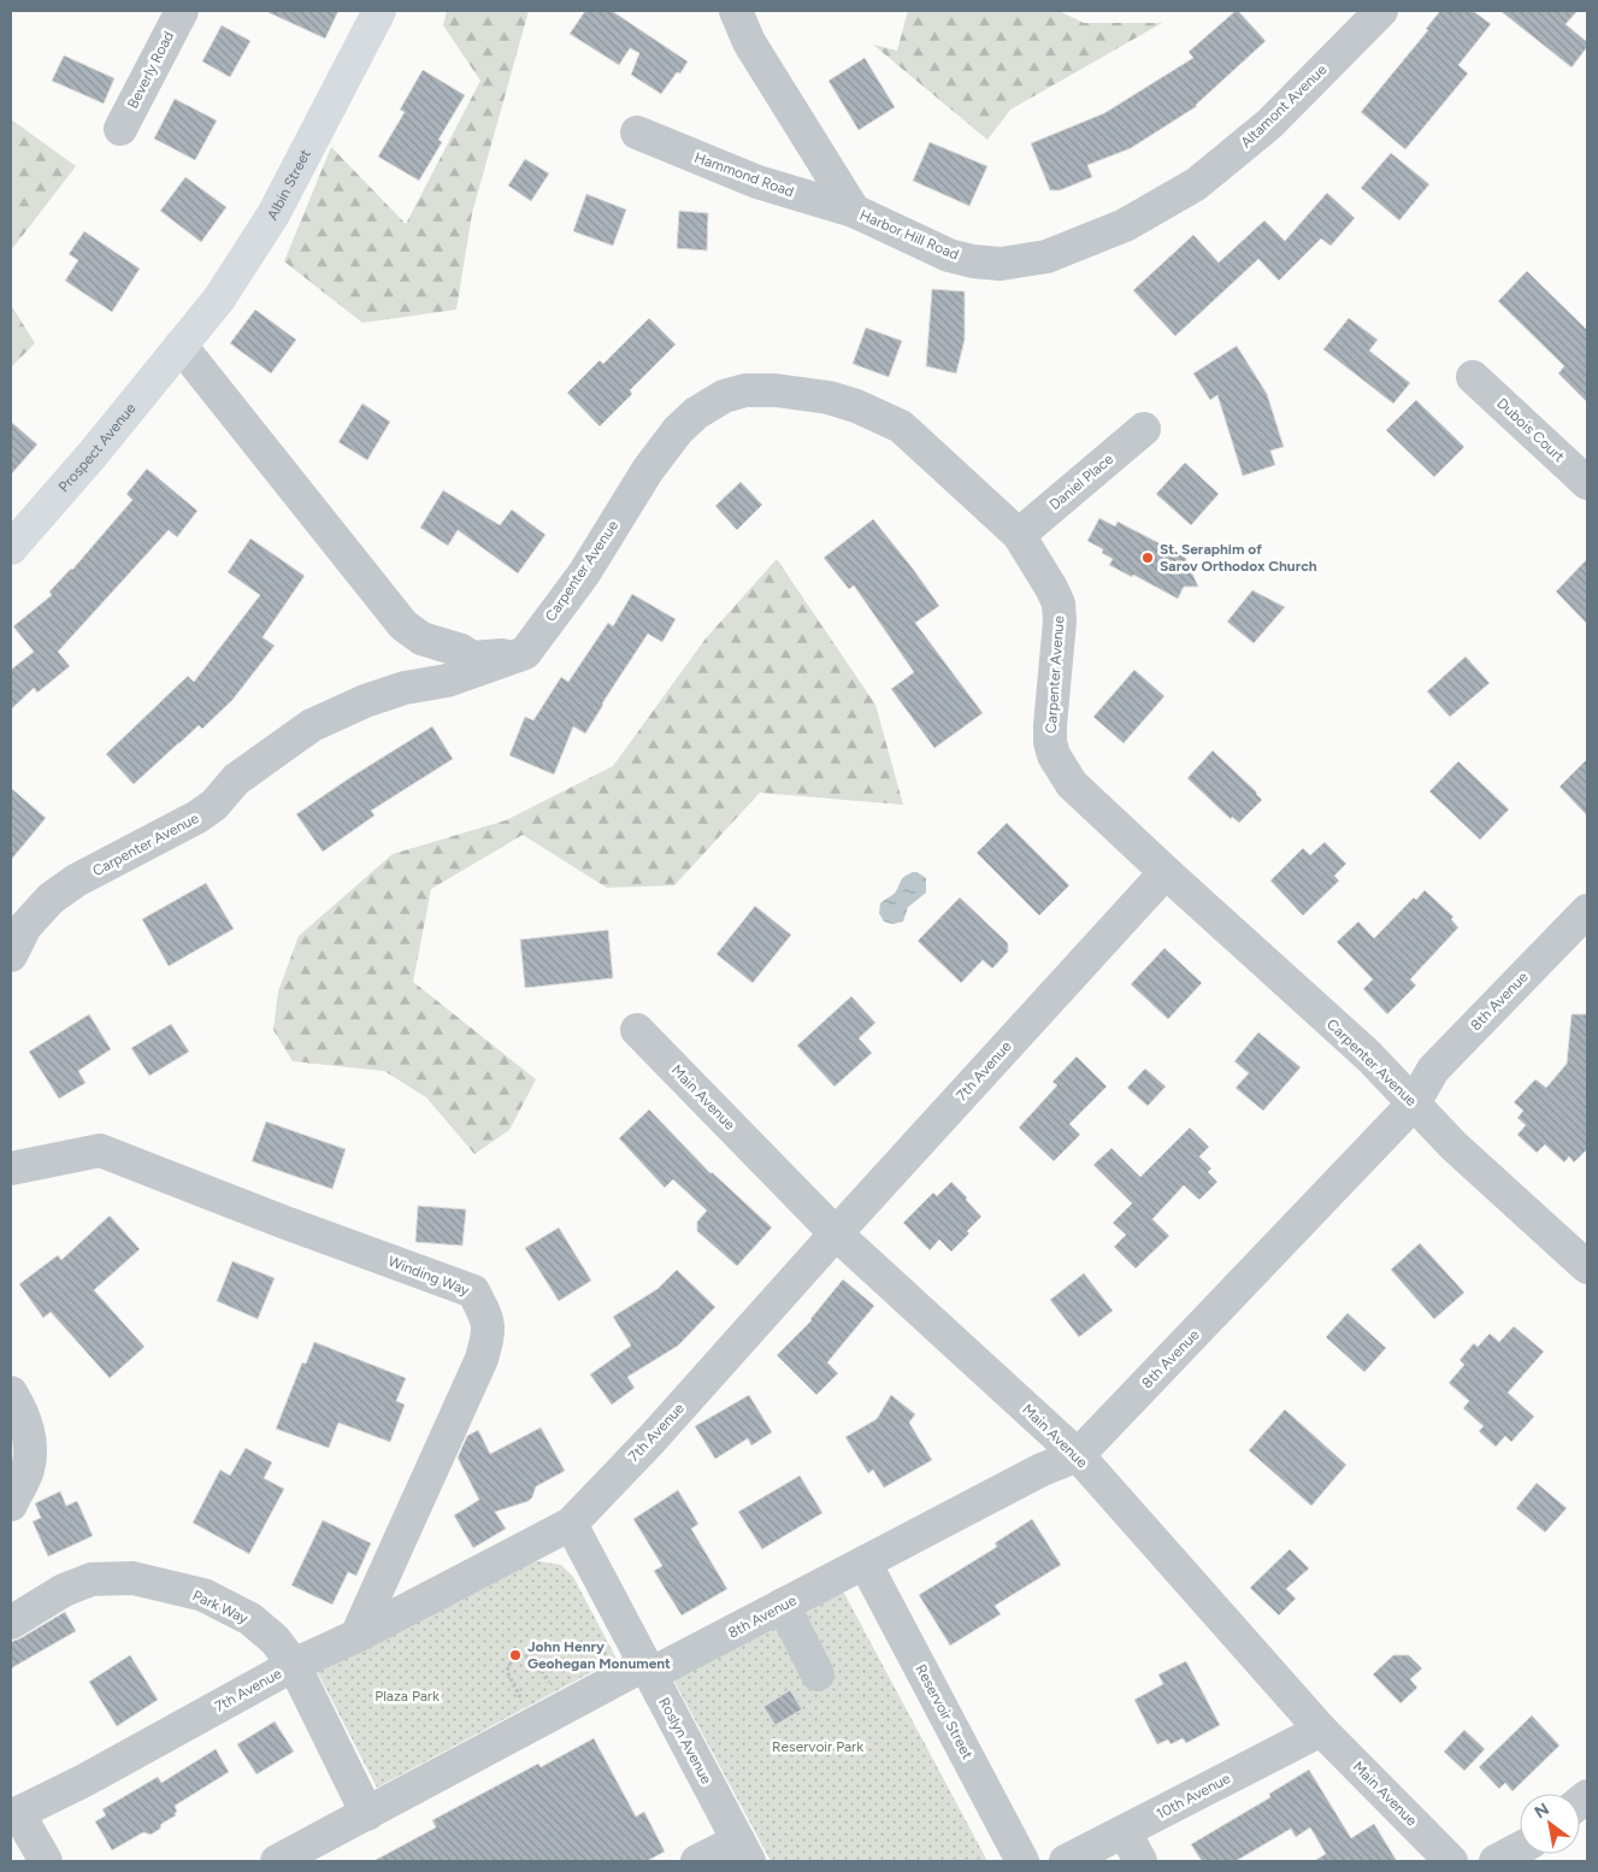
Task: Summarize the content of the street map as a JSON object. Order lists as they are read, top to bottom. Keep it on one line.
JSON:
{"streets":{"main road":["Albin Street","Prospect Avenue"],"street":["Beverly Road","Altamont Avenue","Hammond Road","Harbor Hill Road","Dubois Court","Daniel Place","Carpenter Avenue","8th Avenue","7th Avenue","Main Avenue","Winding Way","Park Way","Reservoir Street","Roslyn Avenue","10th Avenue"]},"crossings":[["Altamont Avenue","Harbor Hill Road"],["Hammond Road","Harbor Hill Road"],["Albin Street","Prospect Avenue"],["Daniel Place","Carpenter Avenue"],["Carpenter Avenue","8th Avenue"],["Carpenter Avenue","7th Avenue"],["8th Avenue","Main Avenue"],["8th Avenue","Park Way"],["8th Avenue","Reservoir Street"],["8th Avenue","Roslyn Avenue"],["7th Avenue","Main Avenue"],["7th Avenue","Winding Way"],["7th Avenue","Park Way"],["7th Avenue","Roslyn Avenue"],["Main Avenue","10th Avenue"]],"parks":["Plaza Park","Reservoir Park"],"places":["St. Seraphim of Sarov Orthodox Church","John Henry Geohegan Monument"],"north":"top left"}
